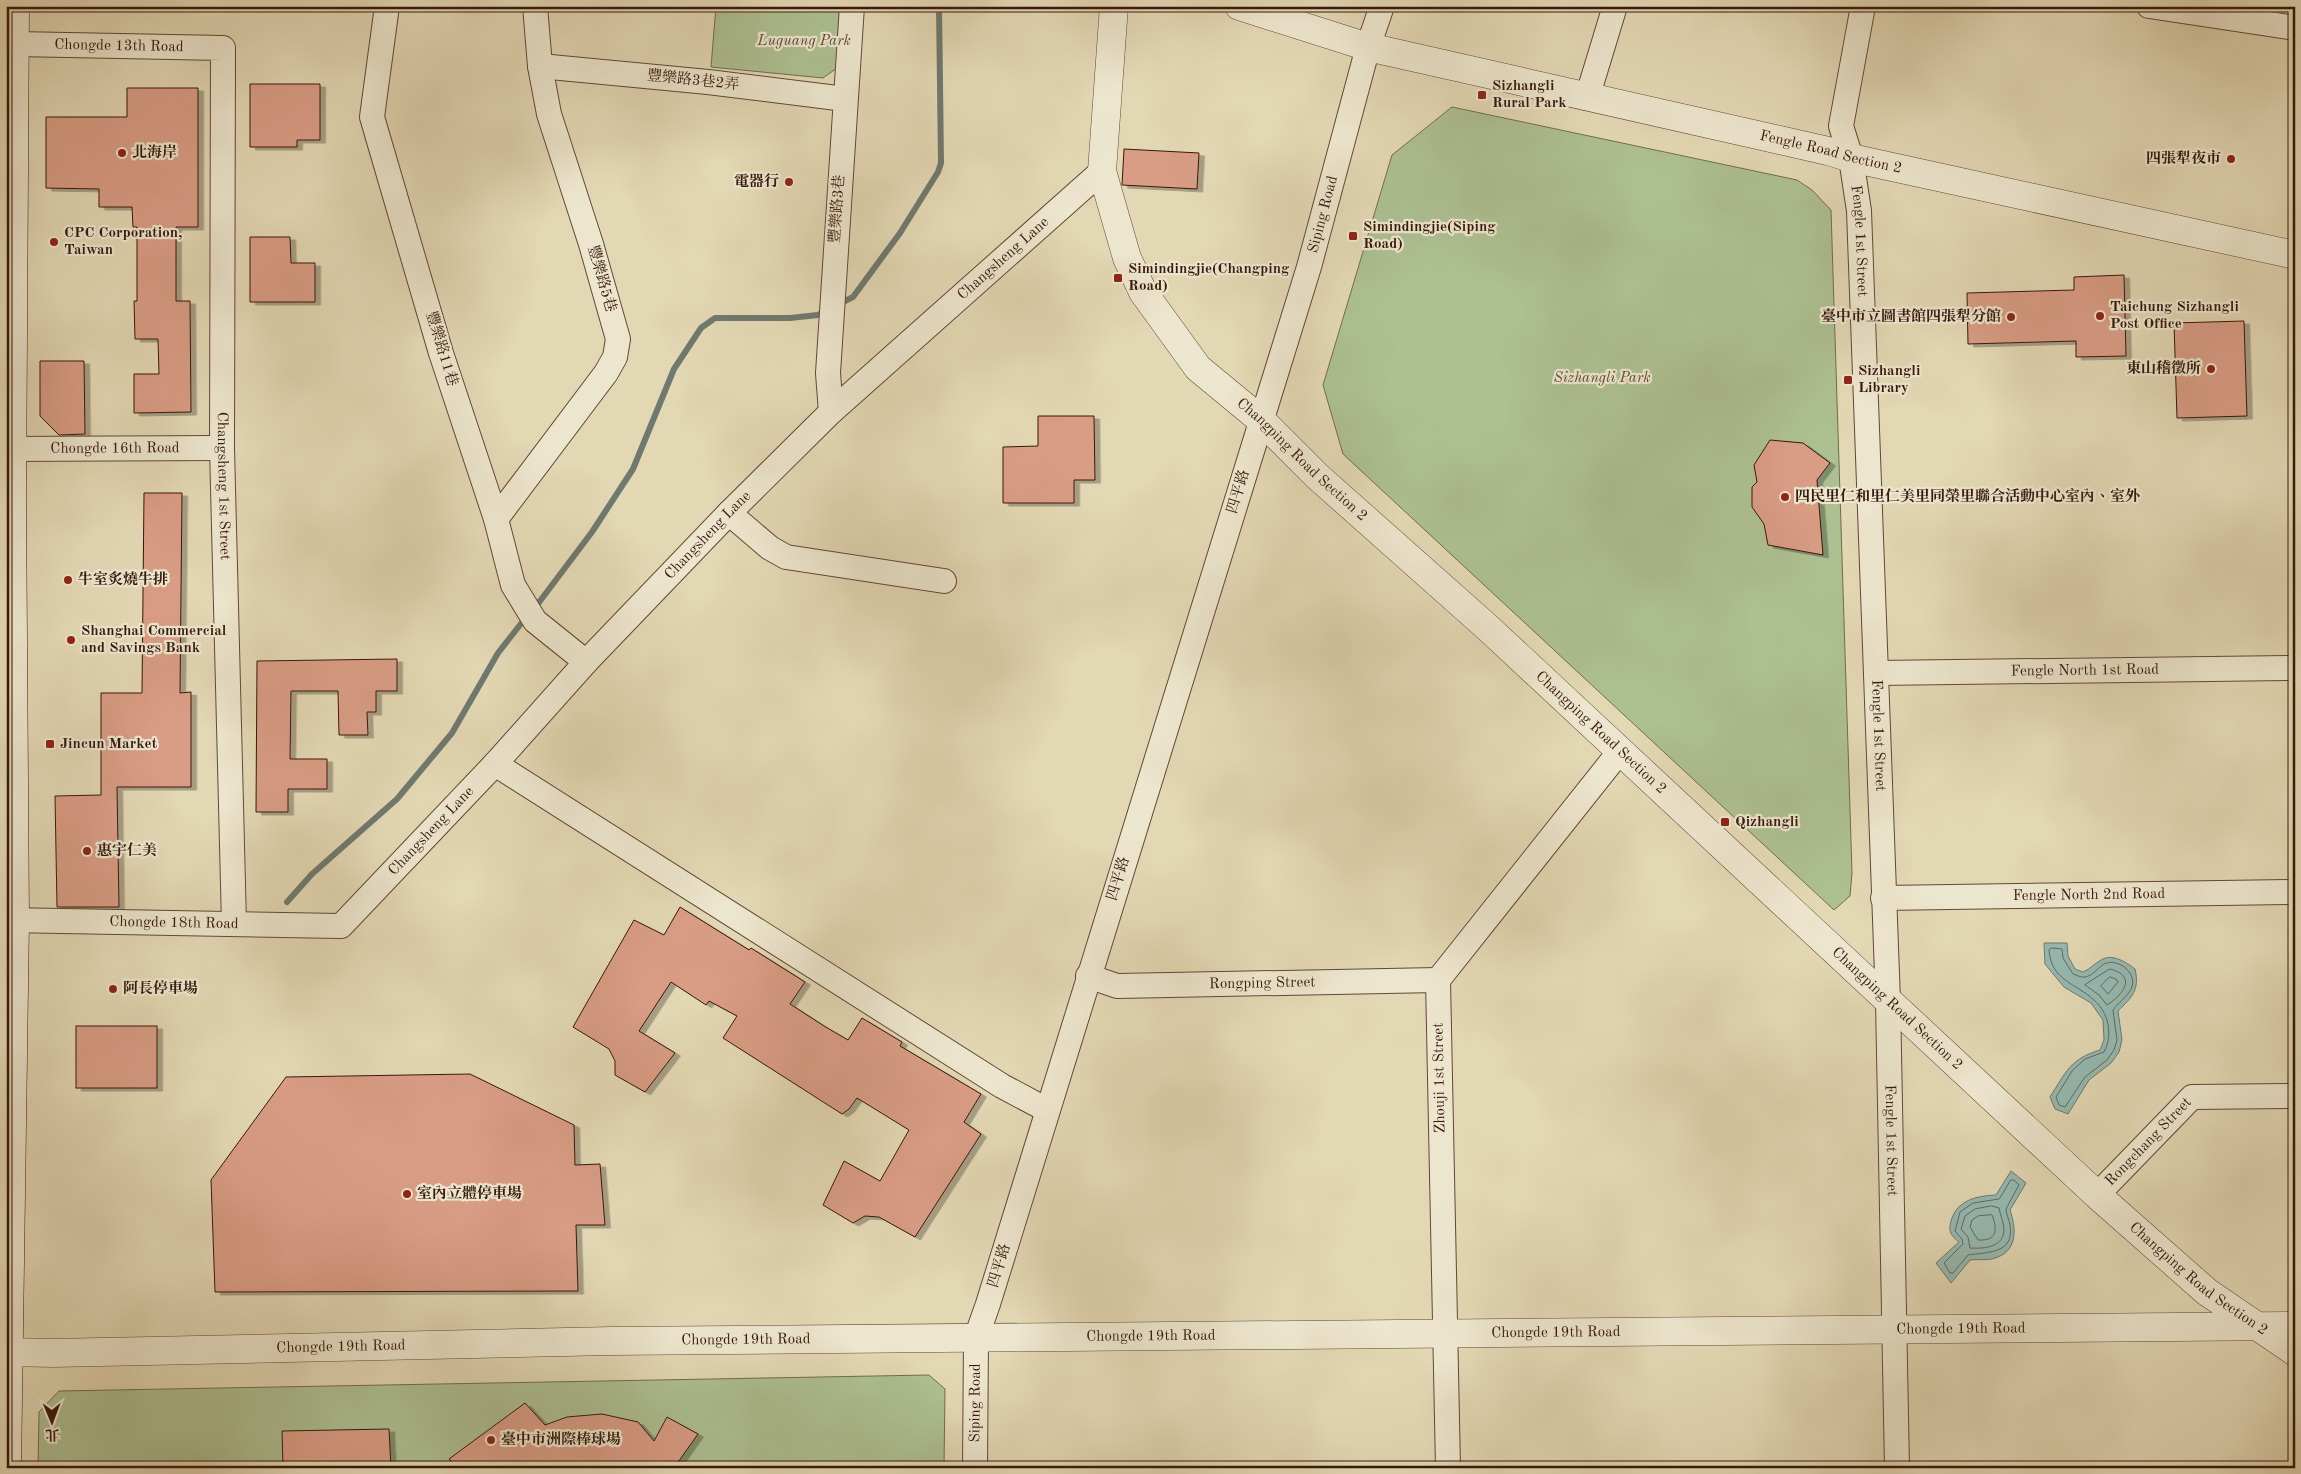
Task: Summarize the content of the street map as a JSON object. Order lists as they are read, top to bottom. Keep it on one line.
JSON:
{"streets":{"street":["Chongde 13th Road","豐樂路3巷2弄","Fengle Road Section 2","豐樂路3巷","Siping Road","Fengle 1st Street","Changsheng Lane","豐樂路5巷","豐樂路11巷","Chongde 16th Road","Changping Road Section 2","Changsheng 1st Street","四平路","Fengle North 1st Road","Fengle North 2nd Road","Chongde 18th Road","Rongping Street","Zhouji 1st Street","Rongchang Street","Chongde 19th Road"]},"crossings":[["Chongde 13th Road","Changsheng 1st Street"],["豐樂路3巷2弄","豐樂路3巷"],["豐樂路3巷2弄","豐樂路5巷"],["Fengle Road Section 2","Siping Road"],["Fengle Road Section 2","Fengle 1st Street"],["豐樂路3巷","Changsheng Lane"],["Siping Road","Changping Road Section 2"],["Siping Road","四平路"],["Siping Road","Chongde 19th Road"],["Fengle 1st Street","Changping Road Section 2"],["Fengle 1st Street","Fengle North 1st Road"],["Fengle 1st Street","Fengle North 2nd Road"],["Fengle 1st Street","Chongde 19th Road"],["Changsheng Lane","豐樂路11巷"],["Changsheng Lane","Changping Road Section 2"],["Changsheng Lane","Chongde 18th Road"],["豐樂路5巷","豐樂路11巷"],["Chongde 16th Road","Changsheng 1st Street"],["Changping Road Section 2","四平路"],["Changping Road Section 2","Rongchang Street"],["Changping Road Section 2","Chongde 19th Road"],["Changsheng 1st Street","Chongde 18th Road"],["四平路","Rongping Street"],["四平路","Chongde 19th Road"],["Rongping Street","Zhouji 1st Street"],["Zhouji 1st Street","Chongde 19th Road"]],"parks":["Luguang Park","Sizhangli Park"],"places":{"transit":["Sizhangli Rural Park","Simindingjie(Siping Road)","Simindingjie(Changping Road)","Sizhangli Library","Jincun Market","Qizhangli"],"other":["北海岸","四張犁夜市","電器行","CPC Corporation, Taiwan","Taichung Sizhangli Post Office","臺中市立圖書館四張犁分館","東山稽徵所","四民里仁和里仁美里同榮里聯合活動中心室內、室外","牛室炙燒牛排","Shanghai Commercial and Savings Bank","惠宇仁美","阿長停車場","室內立體停車場","臺中市洲際棒球場"]},"north":"bottom"}
